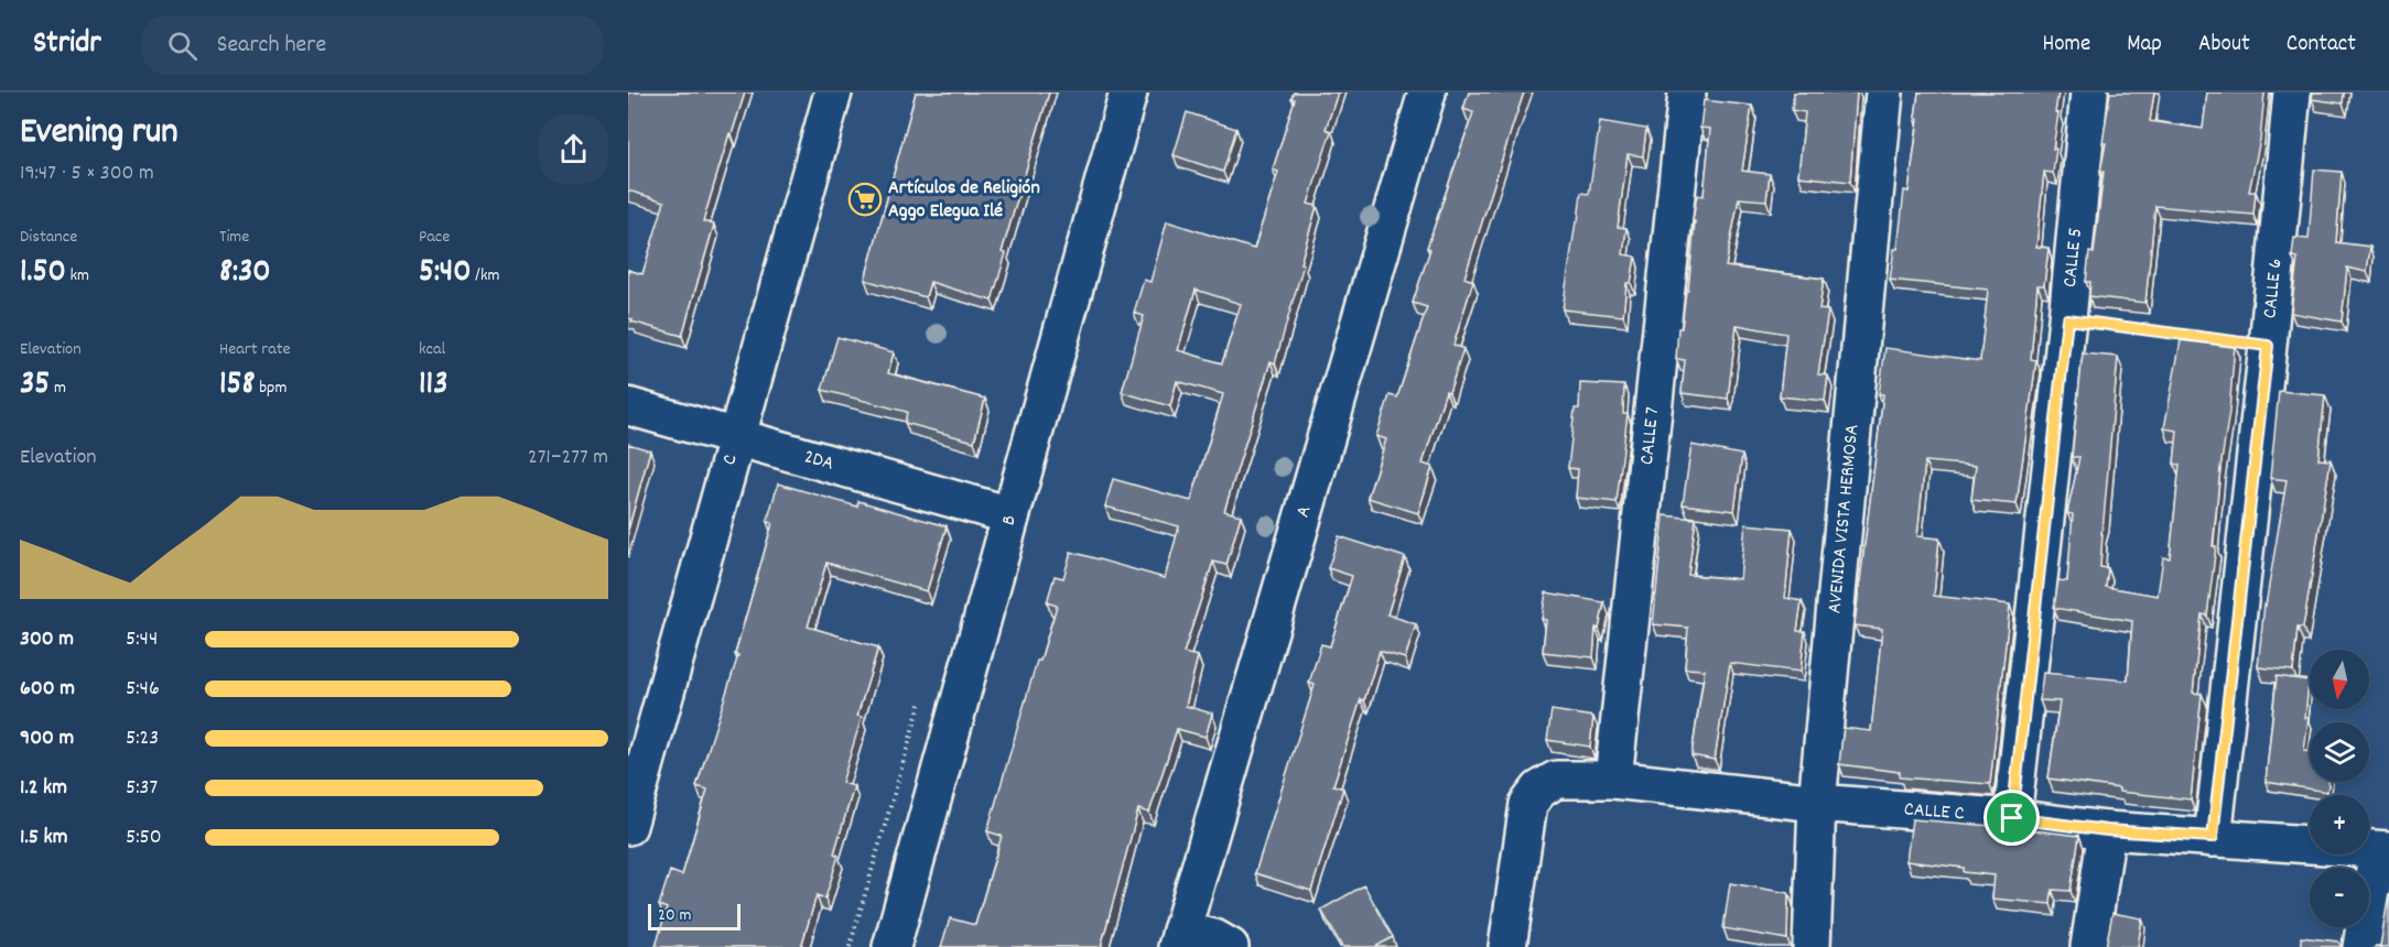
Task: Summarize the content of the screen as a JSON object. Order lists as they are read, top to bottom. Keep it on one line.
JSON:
{"streets":{"street":["CALLE 5","CALLE 6","CALLE 7","C","2DA","A","B","AVENIDA VISTA HERMOSA","CALLE C"]},"crossings":[["CALLE 5","CALLE C"],["CALLE 6","CALLE C"],["CALLE 7","CALLE C"],["C","2DA"],["2DA","B"],["AVENIDA VISTA HERMOSA","CALLE C"]],"places":{"supermarket":["Artículos de Religión Aggo Elegua Ilé"]},"scale_bar":"20 m","north":"bottom","page":{"header":"Stridr","search":"Search here","nav":["Home","Map","About","Contact"],"heading":["Evening run","19:47 · 5 × 300 m"],"stats":[["Distance","1.50 km"],["Time","8:30"],["Pace","5:40 /km"],["Elevation","35 m"],["Heart rate","158 bpm"],["kcal","113"]],"chart":["Elevation","271–277 m"],"list":[{"name":"300 m","note":"5:44"},{"name":"600 m","note":"5:46"},{"name":"900 m","note":"5:23"},{"name":"1.2 km","note":"5:37"},{"name":"1.5 km","note":"5:50"}],"map_buttons":["+","−"],"scale":"20 m"}}
